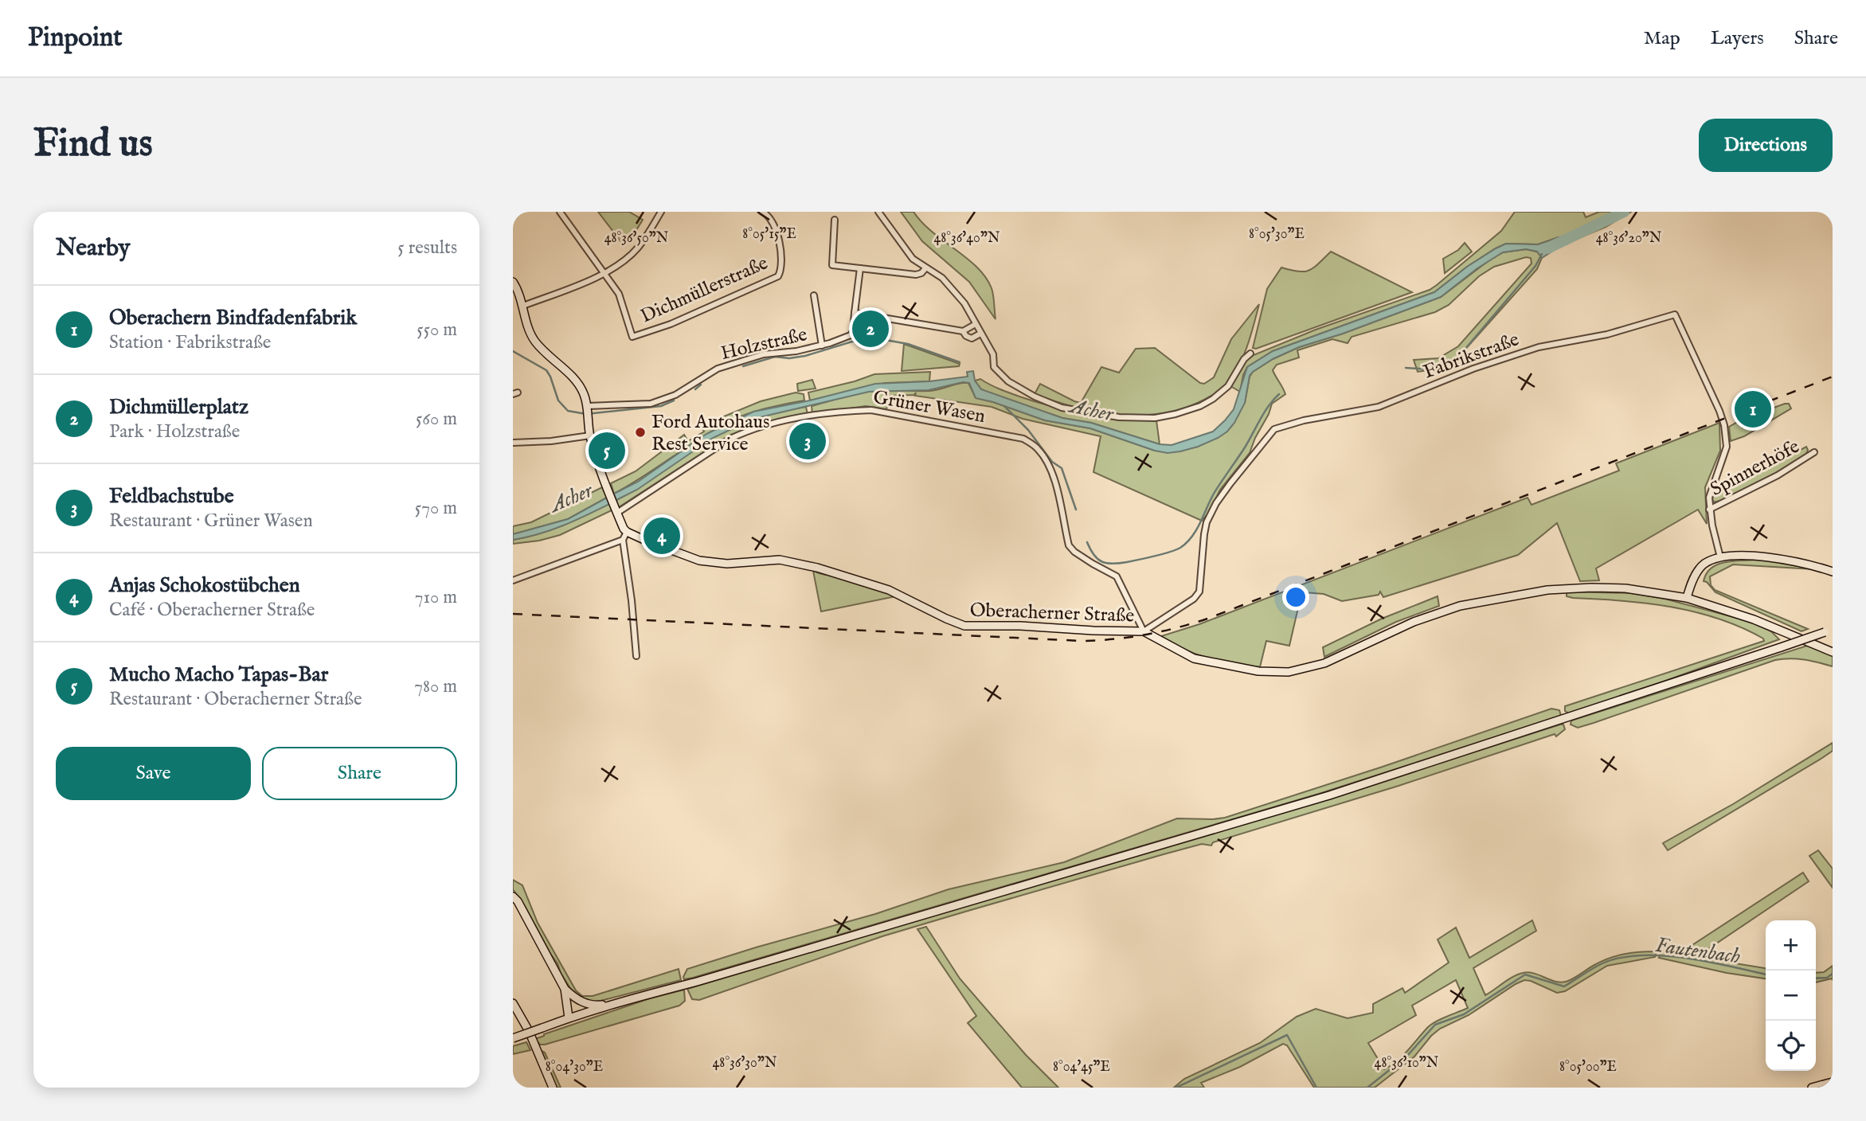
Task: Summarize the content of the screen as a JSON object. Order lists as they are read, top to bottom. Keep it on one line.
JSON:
{"streets":{"main road":["Oberacherner Straße"],"street":["Dichmüllerstraße","Holzstraße","Fabrikstraße","Grüner Wasen","Spinnerhöfe"]},"crossings":[["Fabrikstraße","Grüner Wasen"],["Fabrikstraße","Spinnerhöfe"],["Fabrikstraße","Oberacherner Straße"],["Grüner Wasen","Oberacherner Straße"]],"water":["Acher","Fautenbach"],"places":["Ford Autohaus Rest Service"],"page":{"header":"Pinpoint","nav":["Map","Layers","Share"],"buttons":["Directions",["Save","Share"]],"title":"Find us","heading":["Nearby","5 results"],"list":[{"mark":"1","name":"Oberachern Bindfadenfabrik","note":"Station · Fabrikstraße","value":"550 m"},{"mark":"2","name":"Dichmüllerplatz","note":"Park · Holzstraße","value":"560 m"},{"mark":"3","name":"Feldbachstube","note":"Restaurant · Grüner Wasen","value":"570 m"},{"mark":"4","name":"Anjas Schokostübchen","note":"Café · Oberacherner Straße","value":"710 m"},{"mark":"5","name":"Mucho Macho Tapas-Bar","note":"Restaurant · Oberacherner Straße","value":"780 m"}],"pins":["2","1","3","5","4"],"map_buttons":["+","−"]},"coordinates":["8°05'15\"E","8°05'30\"E","48°36'50\"N","48°36'40\"N","48°36'20\"N","48°36'30\"N","48°36'10\"N","8°04'30\"E","8°04'45\"E","8°05'00\"E"]}
